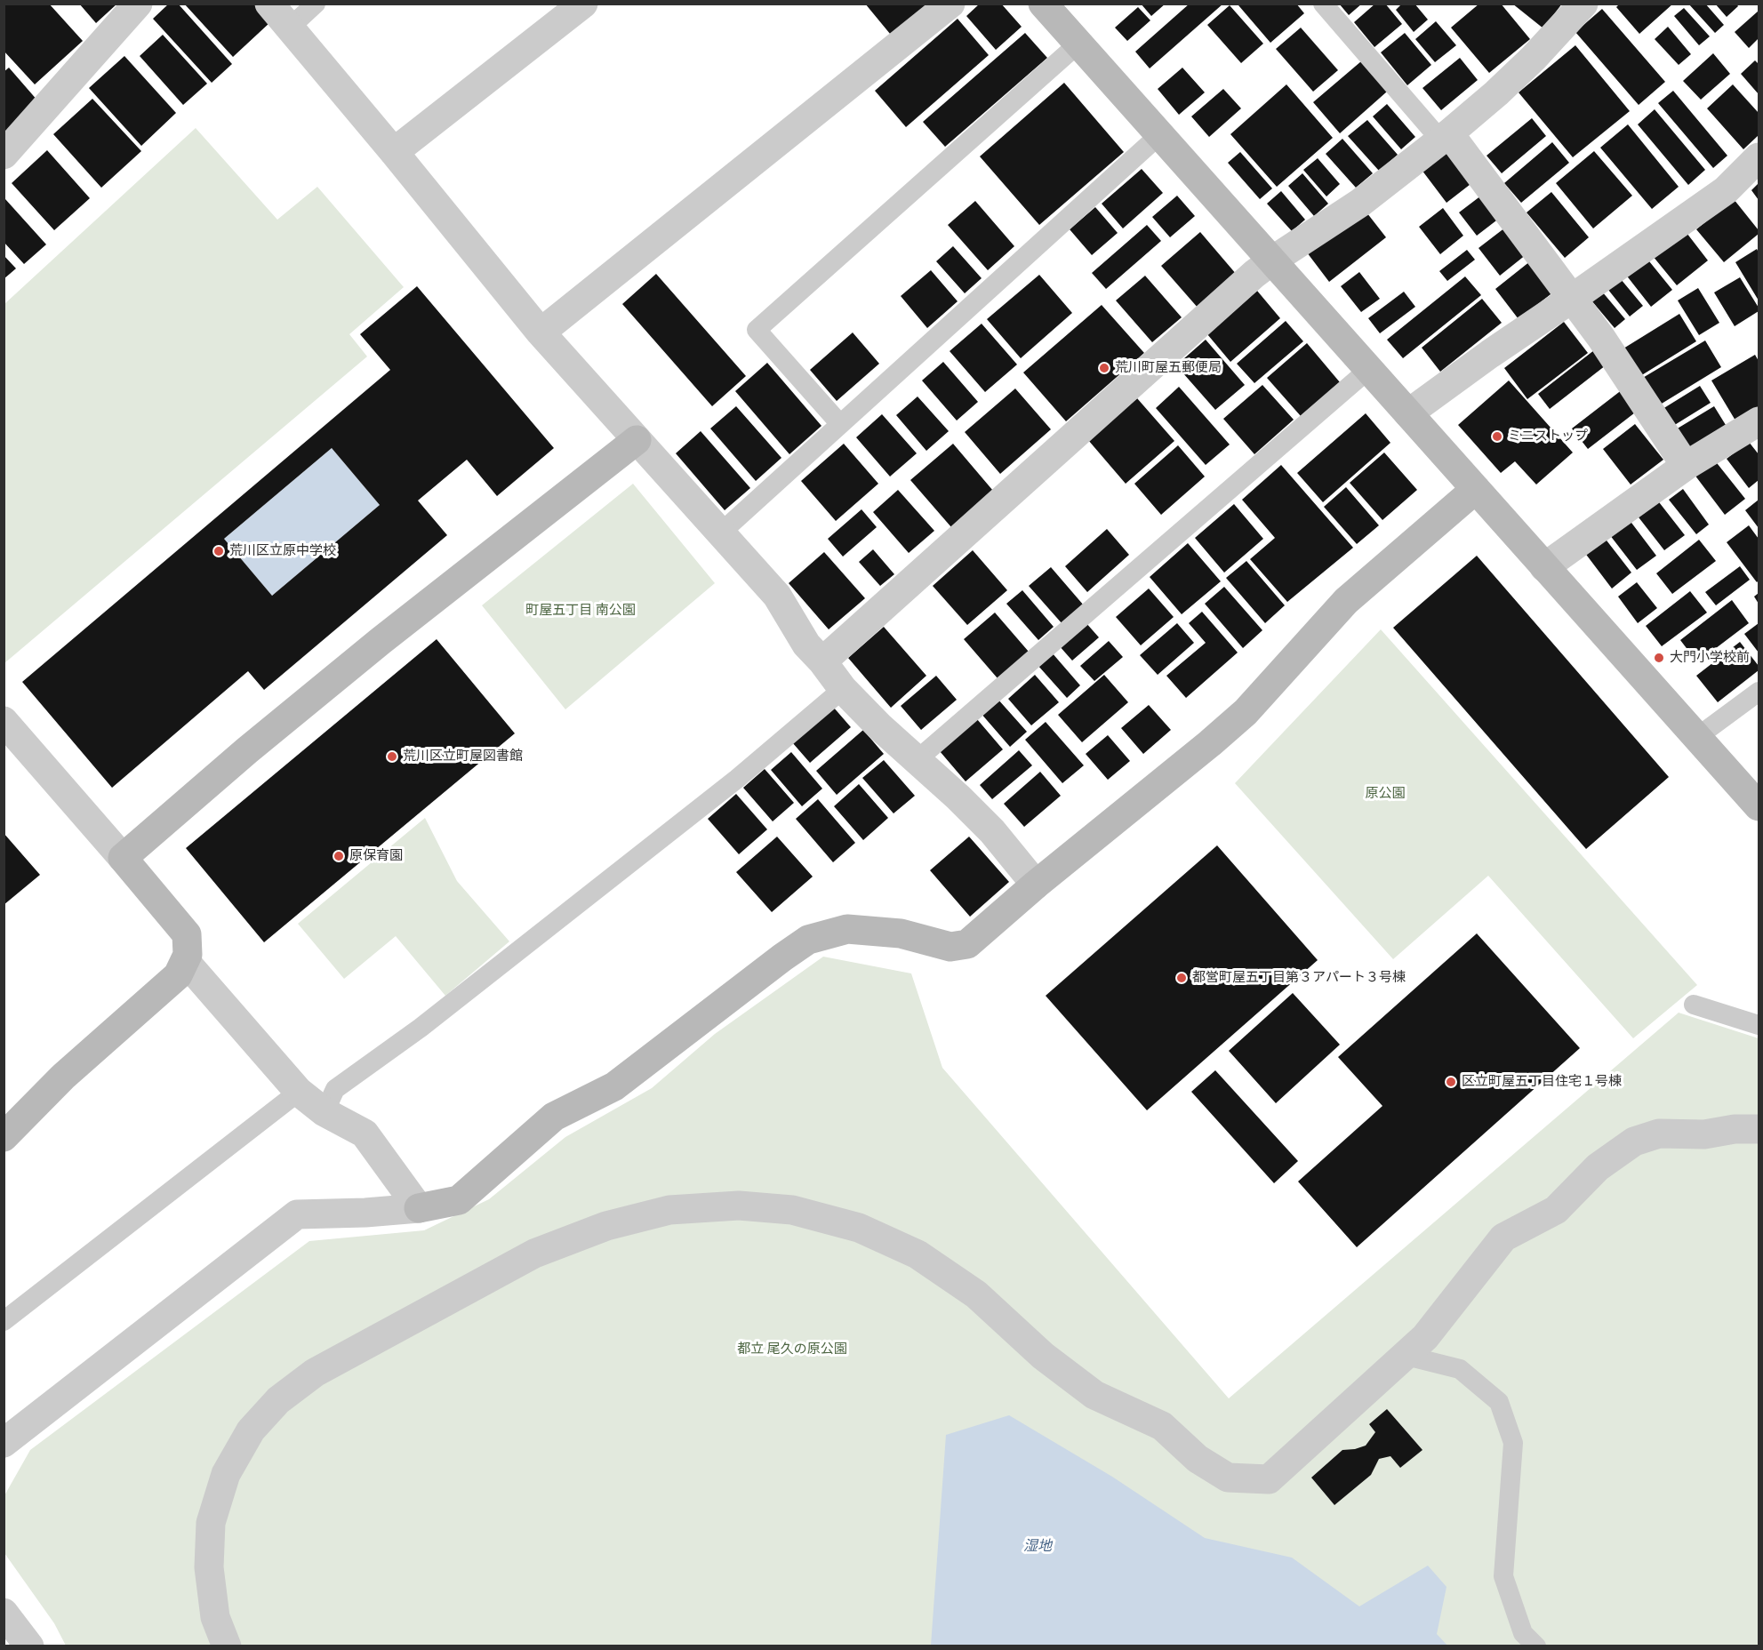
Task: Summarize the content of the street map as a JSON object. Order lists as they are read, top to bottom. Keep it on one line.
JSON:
{"water":["湿地"],"parks":["町屋五丁目 南公園","原公園","都立 尾久の原公園"],"places":["荒川町屋五郵便局","ミニストップ","荒川区立原中学校","大門小学校前","荒川区立町屋図書館","原保育園","都営町屋五丁目第３アパート３号棟","区立町屋五丁目住宅１号棟"]}
